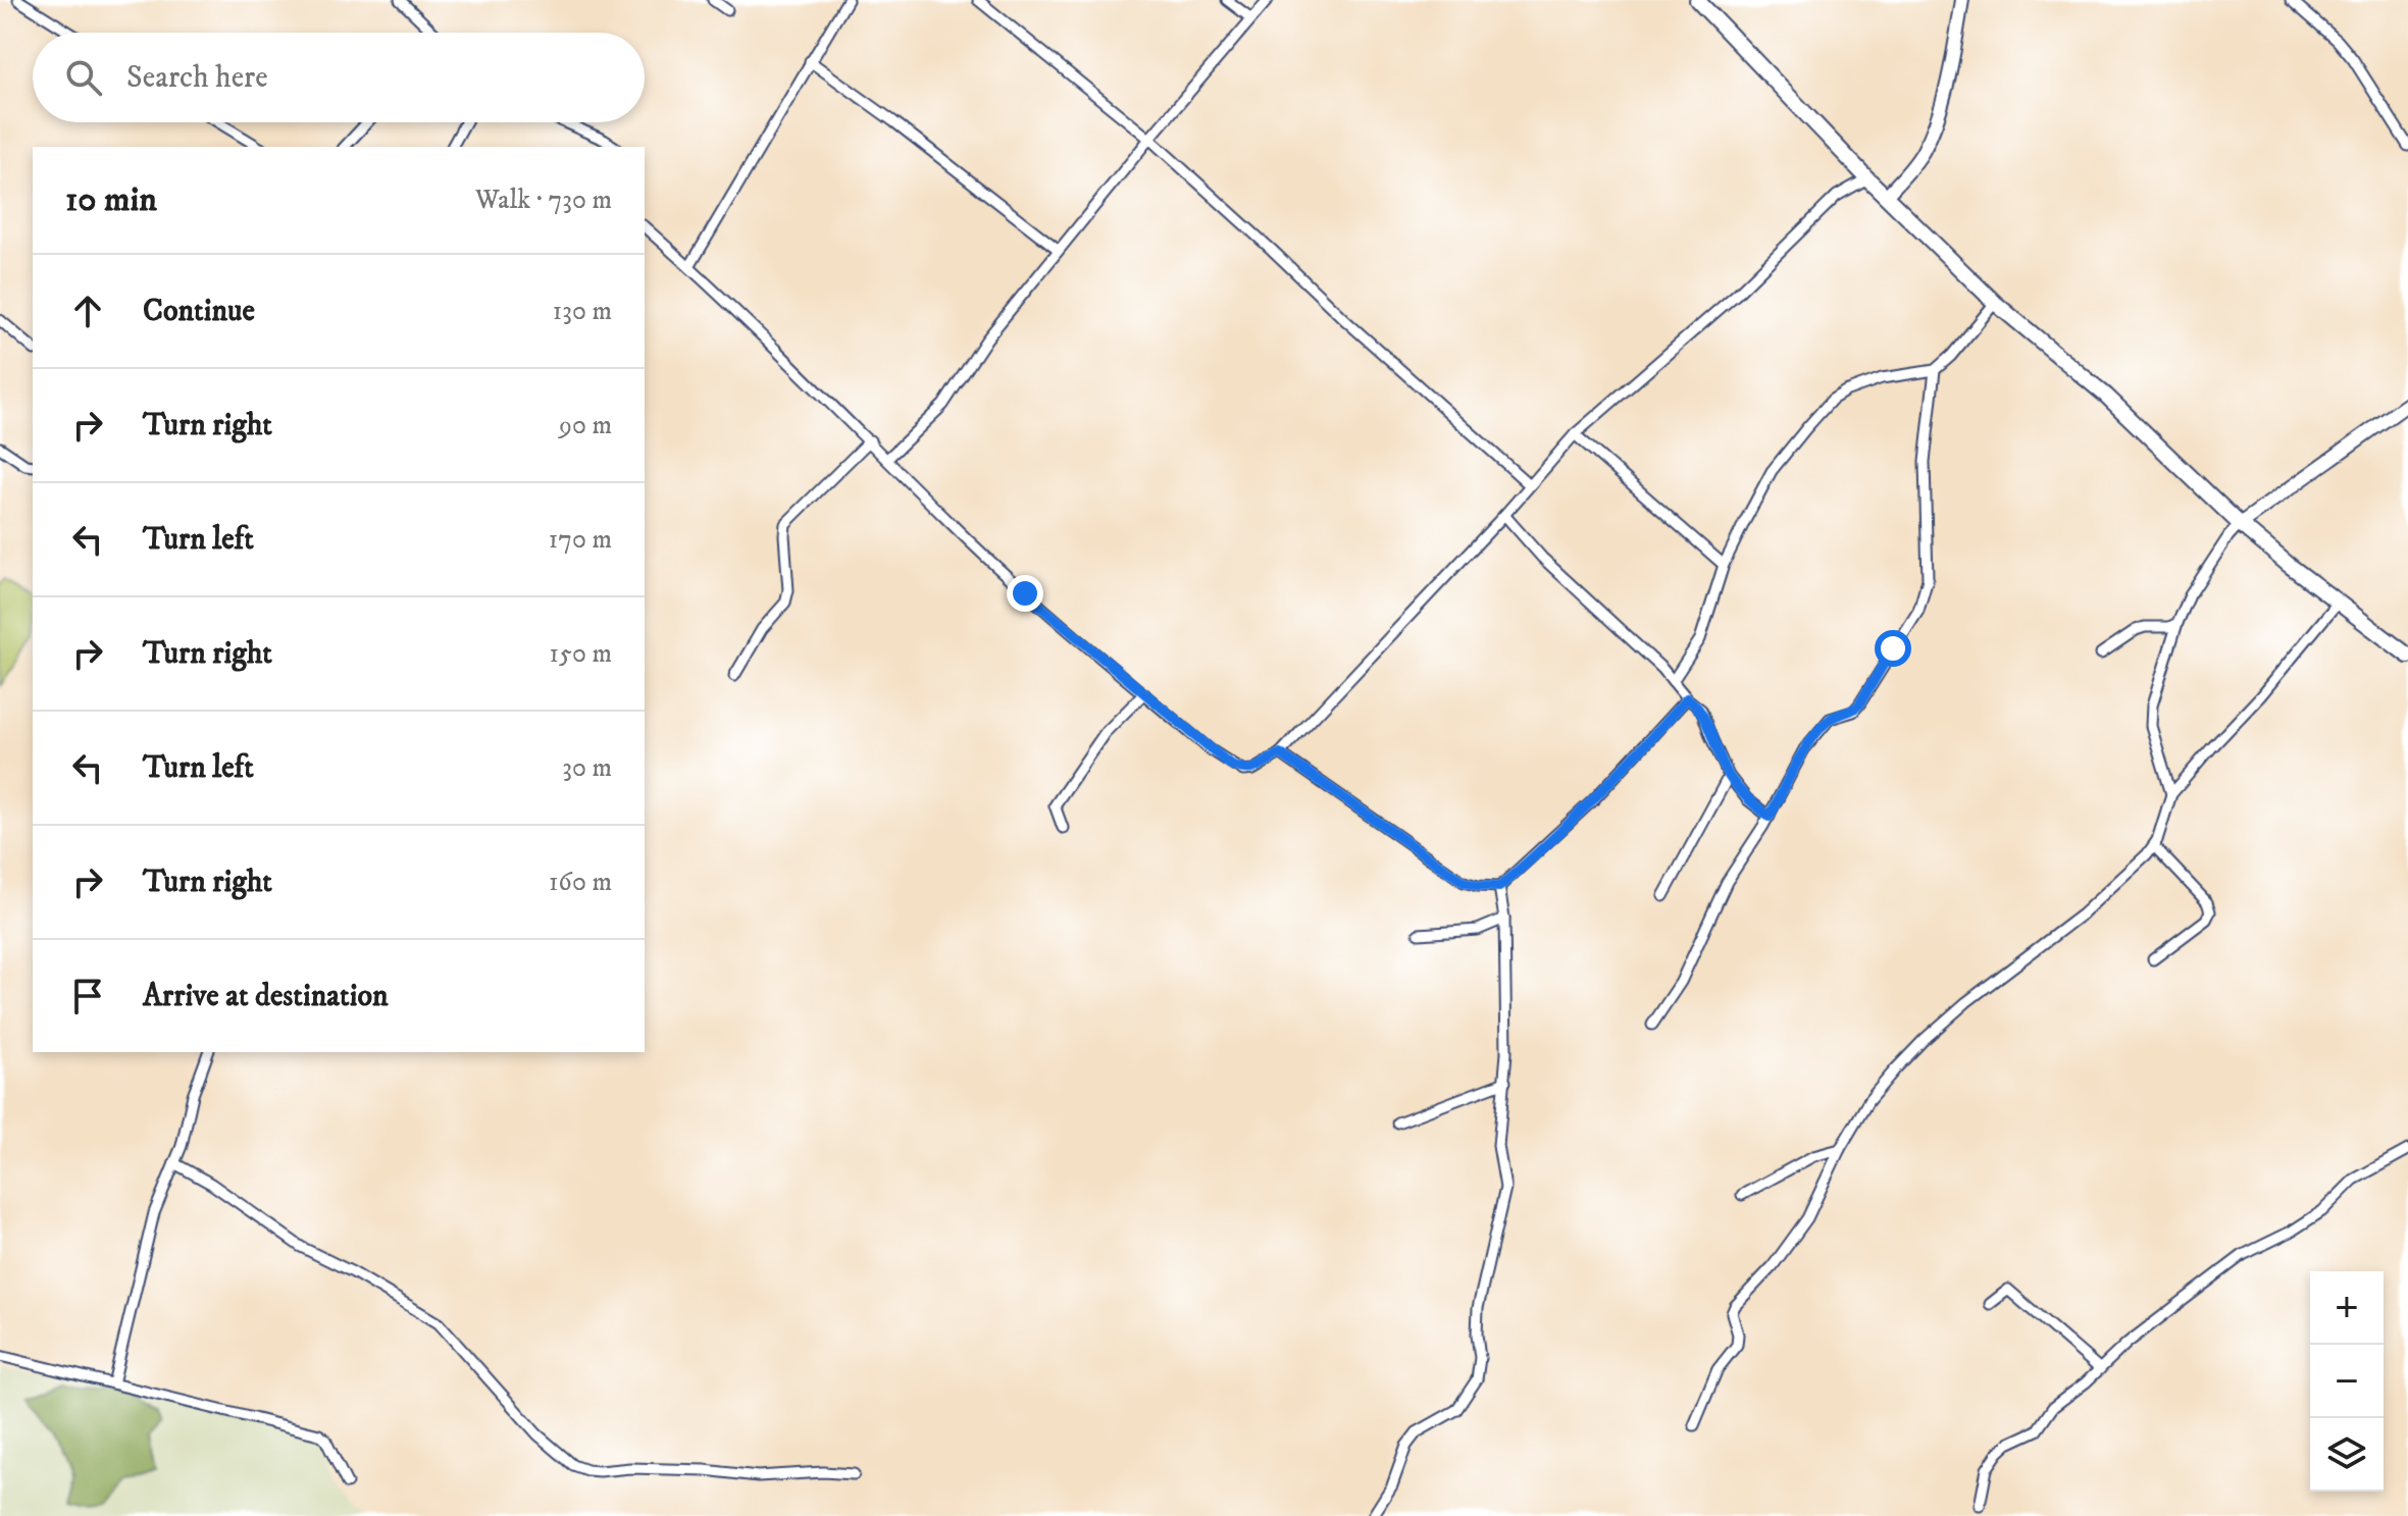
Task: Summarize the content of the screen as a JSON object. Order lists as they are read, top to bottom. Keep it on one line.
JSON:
{"page":{"search":"Search here","heading":["10 min","Walk · 730 m"],"list":[["Continue","130 m"],["Turn right","90 m"],["Turn left","170 m"],["Turn right","150 m"],["Turn left","30 m"],["Turn right","160 m"],"Arrive at destination"],"map_buttons":["+","−"]}}
